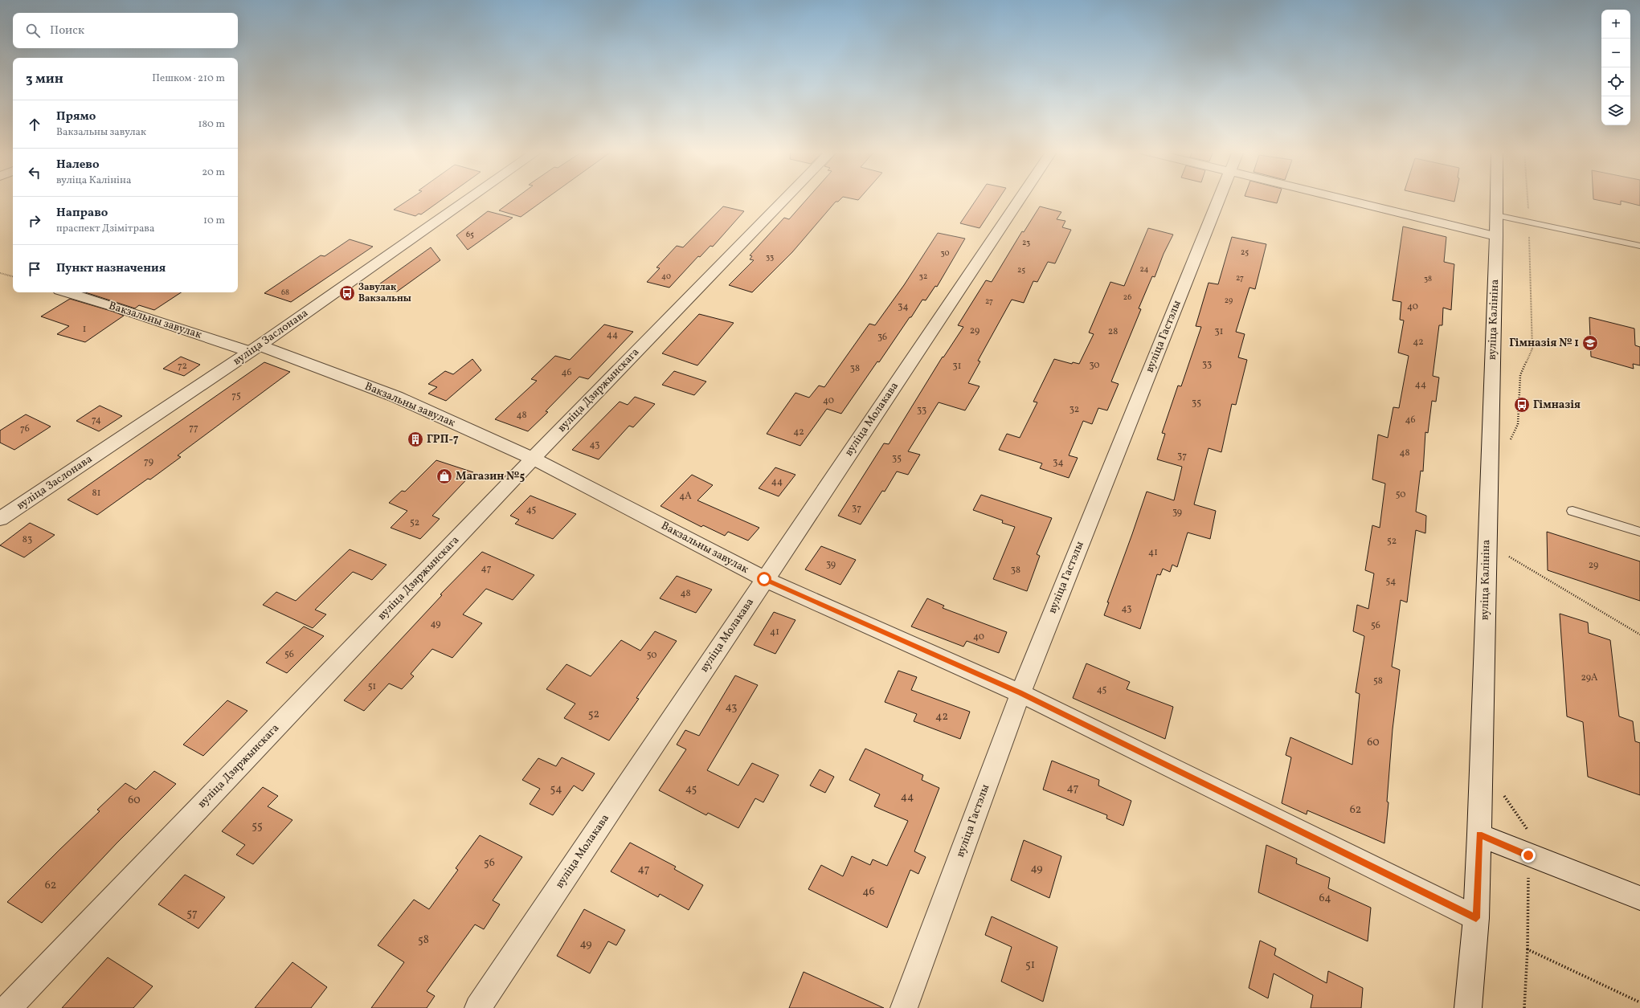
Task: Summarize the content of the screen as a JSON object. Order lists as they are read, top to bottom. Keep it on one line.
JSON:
{"streets":{"street":["вуліца Калініна","Вакзальны завулак","вуліца Гастэлы","вуліца Заслонава","вуліца Дзяржынскага","вуліца Молакава"]},"crossings":[["вуліца Калініна","Вакзальны завулак"],["Вакзальны завулак","вуліца Гастэлы"],["Вакзальны завулак","вуліца Заслонава"],["Вакзальны завулак","вуліца Дзяржынскага"],["Вакзальны завулак","вуліца Молакава"]],"places":{"bus stop":["Завулак Вакзальны","Гімназія"],"school or university":["Гімназія № 1"],"building":["ГРП-7"],"shop":["Магазин №5"]},"house_numbers":["65","23","25","30","33","24","25","40","32","27","38","68","26","29","27","34","40","1","29","28","31","44","36","42","33","30","72","31","38","46","44","75","40","35","32","33","48","74","46","77","76","42","43","48","37","35","79","34","44","81","50","4А","37","45","39","52","83","52","41","39","29","47","38","54","48","43","49","56","41","40","56","50","29А","58","51","45","43","52","42","60","47","54","45","44","60","62","55","56","49","47","62","46","64","57","58","49","51"],"page":{"map_buttons":["+","−"],"search":"Поиск","heading":["3 мин","Пешком · 210 m"],"list":[["Прямо","Вакзальны завулак","180 m"],["Налево","вуліца Калініна","20 m"],["Направо","праспект Дзімітрава","10 m"],"Пункт назначения"]}}
